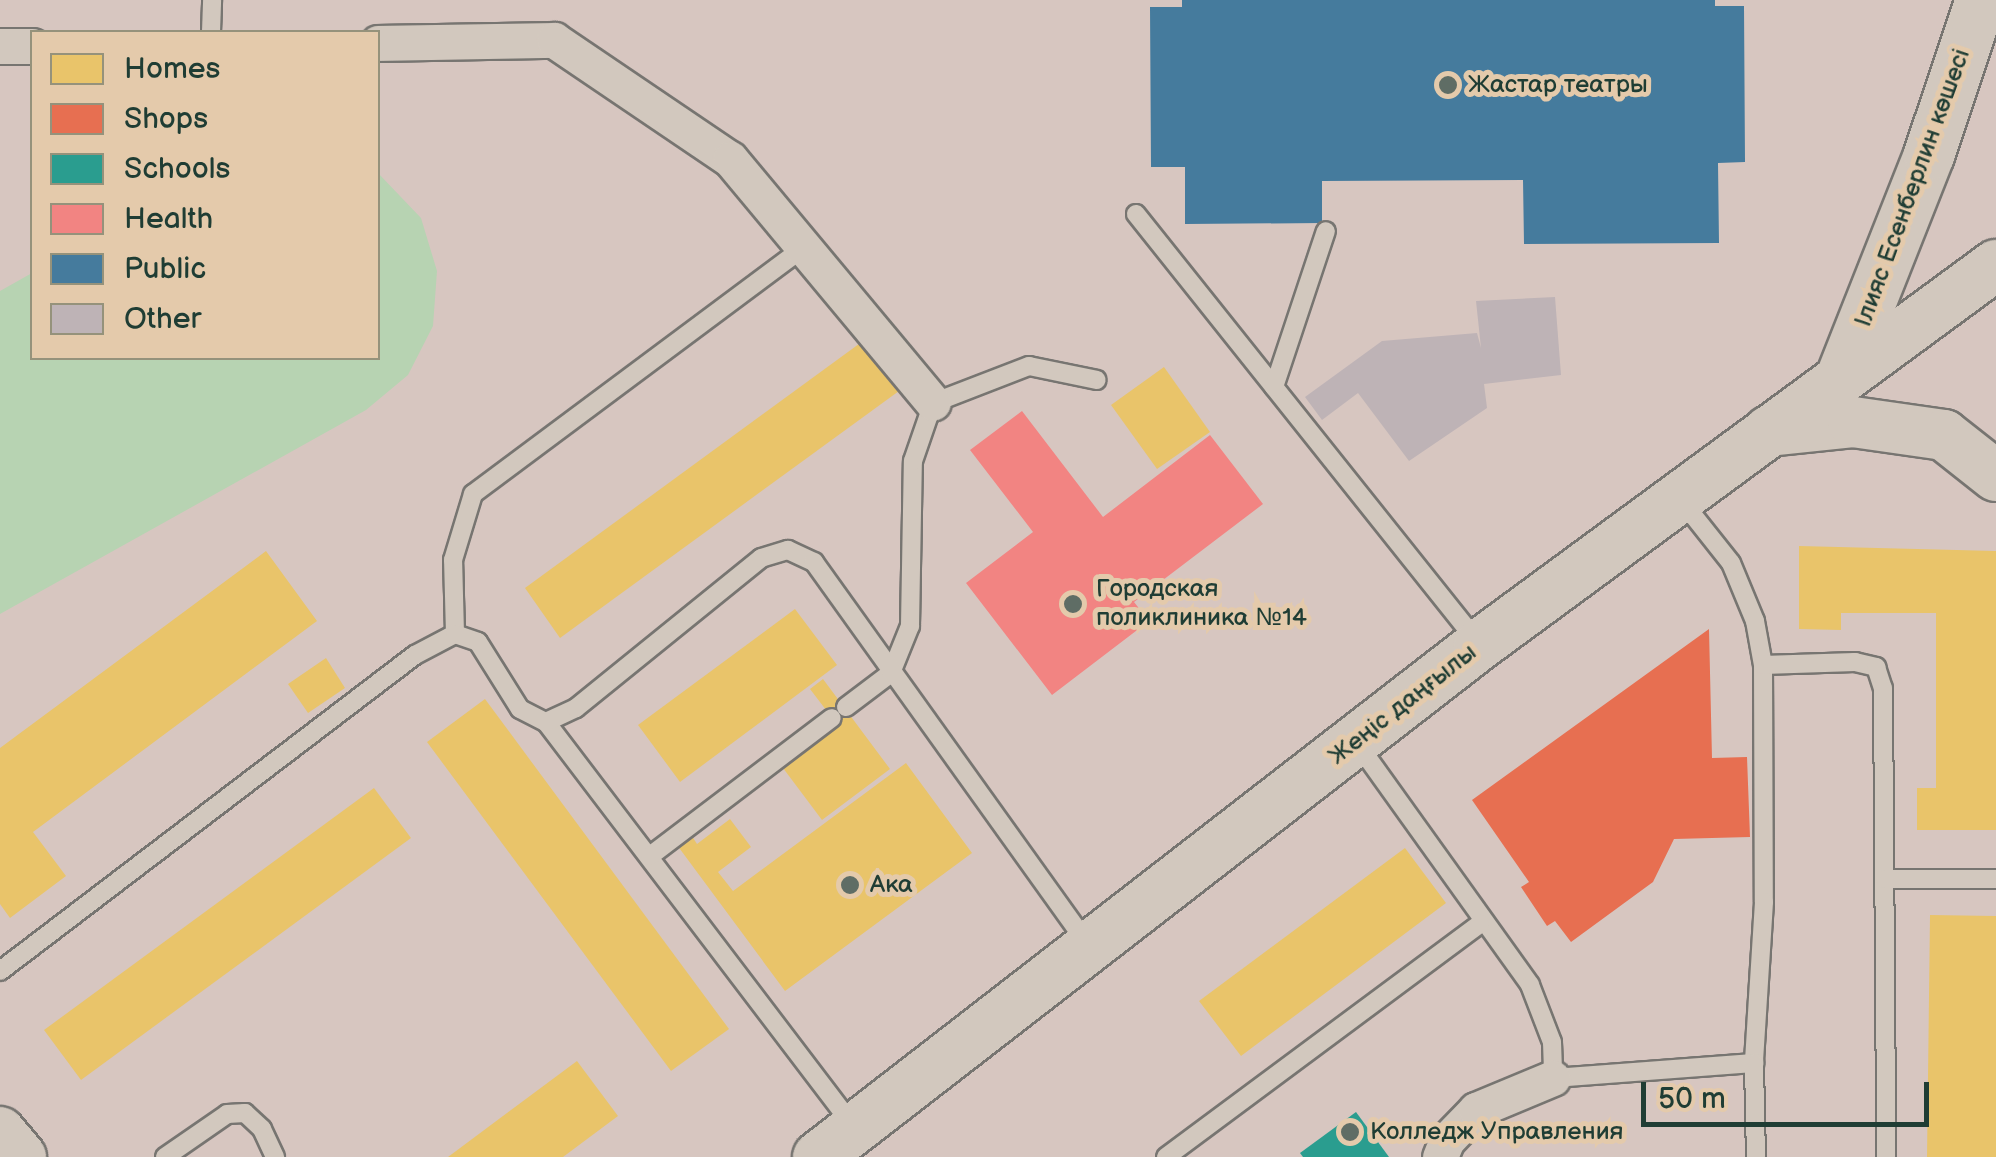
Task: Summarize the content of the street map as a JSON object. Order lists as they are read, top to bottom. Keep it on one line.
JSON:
{"streets":{"main road":["Ілияс Есенберлин көшесі","Жеңіс даңғылы"]},"crossings":[["Ілияс Есенберлин көшесі","Жеңіс даңғылы"]],"places":["Жастар театры","Городская поликлиника №14","Ака","Колледж Управления"],"legend":["Homes","Shops","Schools","Health","Public","Other"],"scale_bar":"50 m"}
